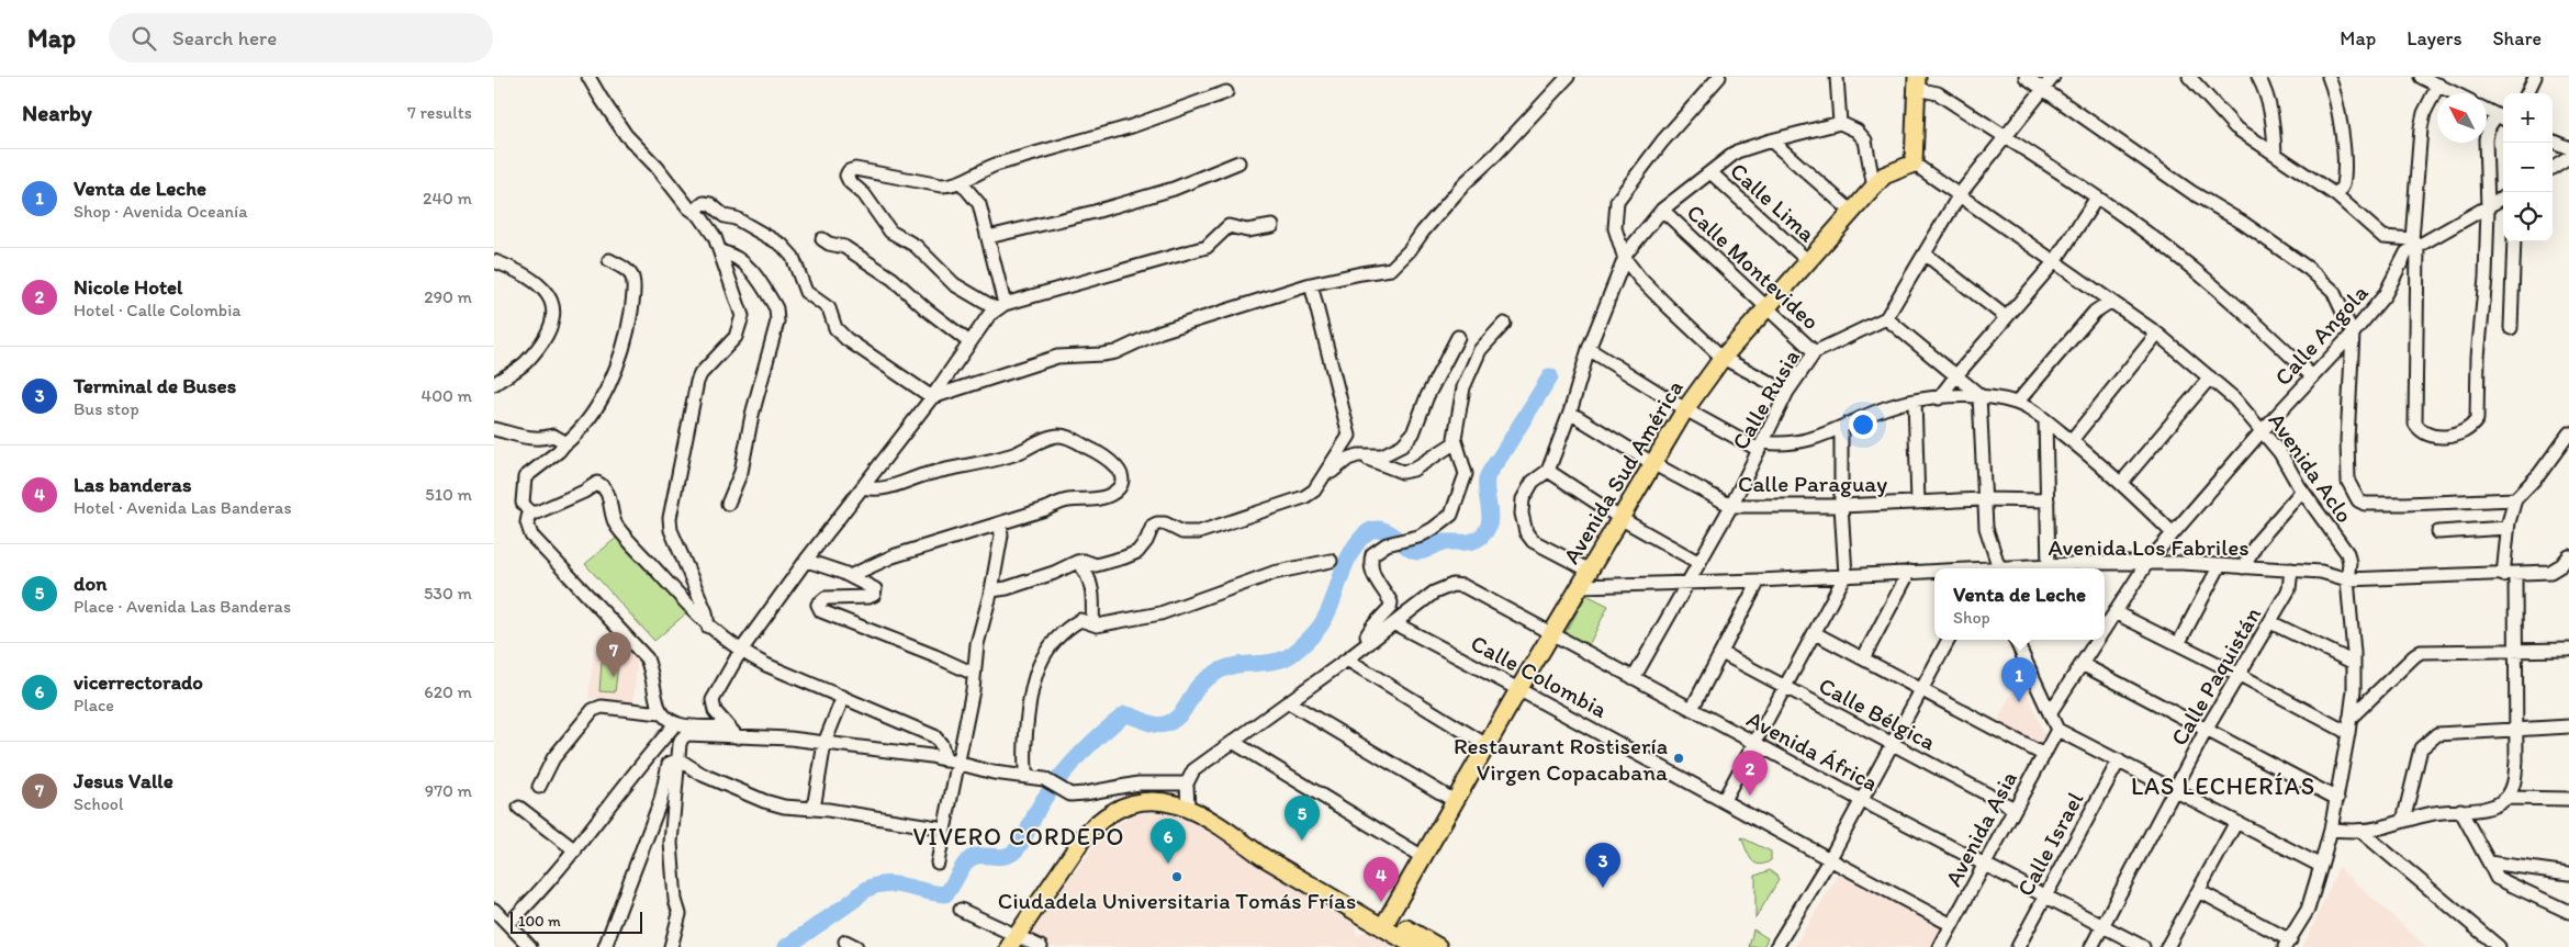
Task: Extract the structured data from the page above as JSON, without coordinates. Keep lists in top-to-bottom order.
{
  "streets": {
    "main road": ["Avenida Sud América"],
    "street": [
      "Calle Lima",
      "Calle Montevideo",
      "Calle Angola",
      "Calle Rusia",
      "Avenida Aclo",
      "Calle Paraguay",
      "Avenida Los Fabriles",
      "Calle Colombia",
      "Calle Paquistán",
      "Calle Bélgica",
      "Avenida África",
      "Avenida Asia",
      "Calle Israel"
    ]
  },
  "crossings": [
    ["Calle Lima", "Avenida Sud América"],
    ["Calle Montevideo", "Calle Rusia"],
    ["Calle Montevideo", "Avenida Sud América"],
    ["Calle Angola", "Avenida Aclo"],
    ["Calle Angola", "Avenida Los Fabriles"],
    ["Calle Rusia", "Calle Paraguay"],
    ["Calle Rusia", "Avenida Los Fabriles"],
    ["Calle Rusia", "Avenida África"],
    ["Avenida Aclo", "Avenida Sud América"],
    ["Avenida Aclo", "Avenida Los Fabriles"],
    ["Avenida Sud América", "Calle Paraguay"],
    ["Avenida Sud América", "Avenida Los Fabriles"],
    ["Avenida Sud América", "Calle Colombia"],
    ["Avenida Sud América", "Avenida África"],
    ["Avenida Los Fabriles", "Calle Paquistán"],
    ["Calle Colombia", "Avenida África"],
    ["Calle Colombia", "Avenida Asia"],
    ["Calle Paquistán", "Avenida África"],
    ["Calle Bélgica", "Avenida Asia"],
    ["Avenida África", "Avenida Asia"],
    ["Avenida África", "Calle Israel"]
  ],
  "districts": ["LAS LECHERÍAS", "VIVERO CORDEPO"],
  "places": ["Restaurant Rostisería Virgen Copacabana", "Ciudadela Universitaria Tomás Frías"],
  "scale_bar": "100 m",
  "north": "top left",
  "page": {
    "header": "Map",
    "search": "Search here",
    "nav": ["Map", "Layers", "Share"],
    "heading": ["Nearby", "7 results"],
    "map_buttons": ["+", "−"],
    "list": [
      {
        "mark": "1",
        "name": "Venta de Leche",
        "note": "Shop · Avenida Oceanía",
        "value": "240 m"
      },
      {
        "mark": "2",
        "name": "Nicole Hotel",
        "note": "Hotel · Calle Colombia",
        "value": "290 m"
      },
      {
        "mark": "3",
        "name": "Terminal de Buses",
        "note": "Bus stop",
        "value": "400 m"
      },
      {
        "mark": "4",
        "name": "Las banderas",
        "note": "Hotel · Avenida Las Banderas",
        "value": "510 m"
      },
      {
        "mark": "5",
        "name": "don",
        "note": "Place · Avenida Las Banderas",
        "value": "530 m"
      },
      {
        "mark": "6",
        "name": "vicerrectorado",
        "note": "Place",
        "value": "620 m"
      },
      {
        "mark": "7",
        "name": "Jesus Valle",
        "note": "School",
        "value": "970 m"
      }
    ],
    "popup": ["Venta de Leche", "Shop"],
    "pins": [
      "7",
      "1",
      "2",
      "5",
      "6",
      "3",
      "4"
    ],
    "scale": "100 m"
  }
}
